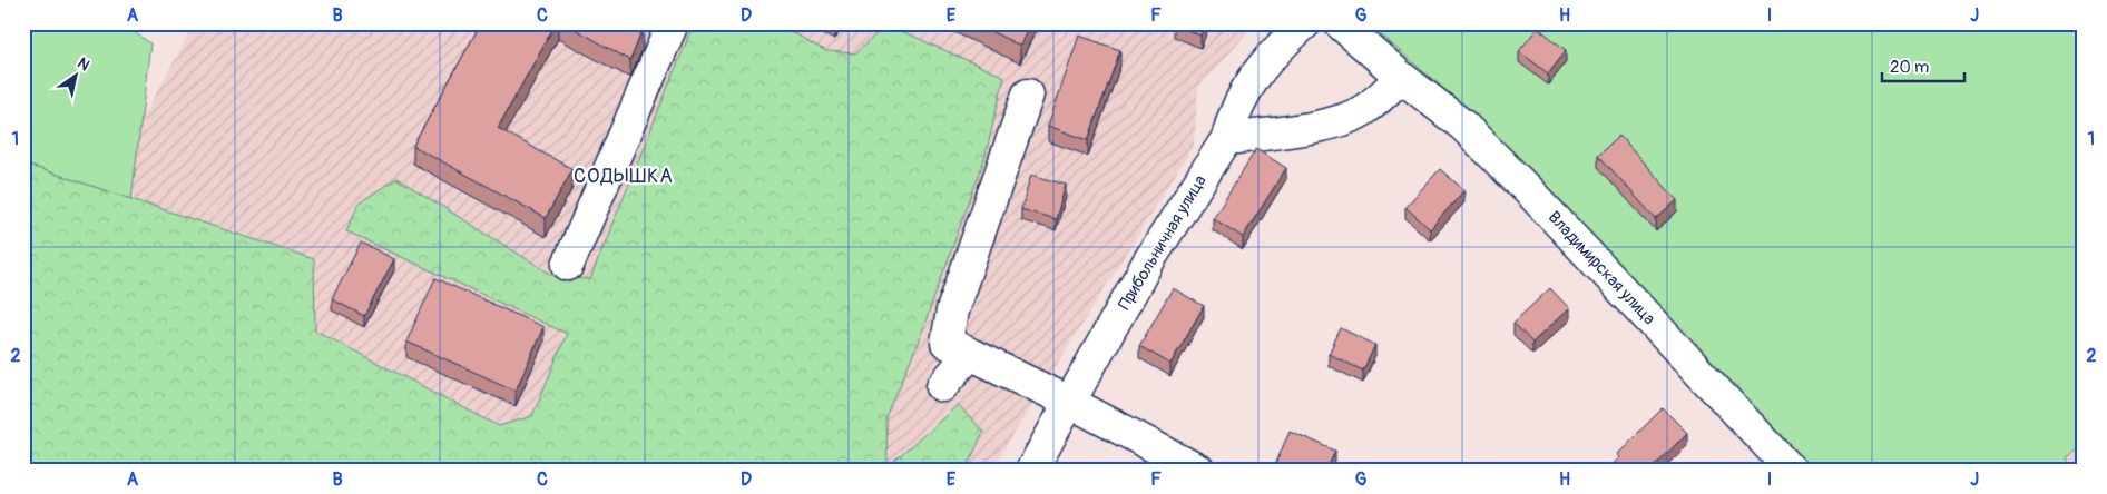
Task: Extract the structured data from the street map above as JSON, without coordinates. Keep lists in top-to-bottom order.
{
  "streets": {
    "street": ["Прибольничная улица", "Владимирская улица"]
  },
  "districts": ["СОДЫШКА"],
  "scale_bar": "20 m",
  "north": "top right",
  "grid": {
    "columns": [
      "A",
      "B",
      "C",
      "D",
      "E",
      "F",
      "G",
      "H",
      "I",
      "J"
    ],
    "rows": ["1", "2"]
  }
}
